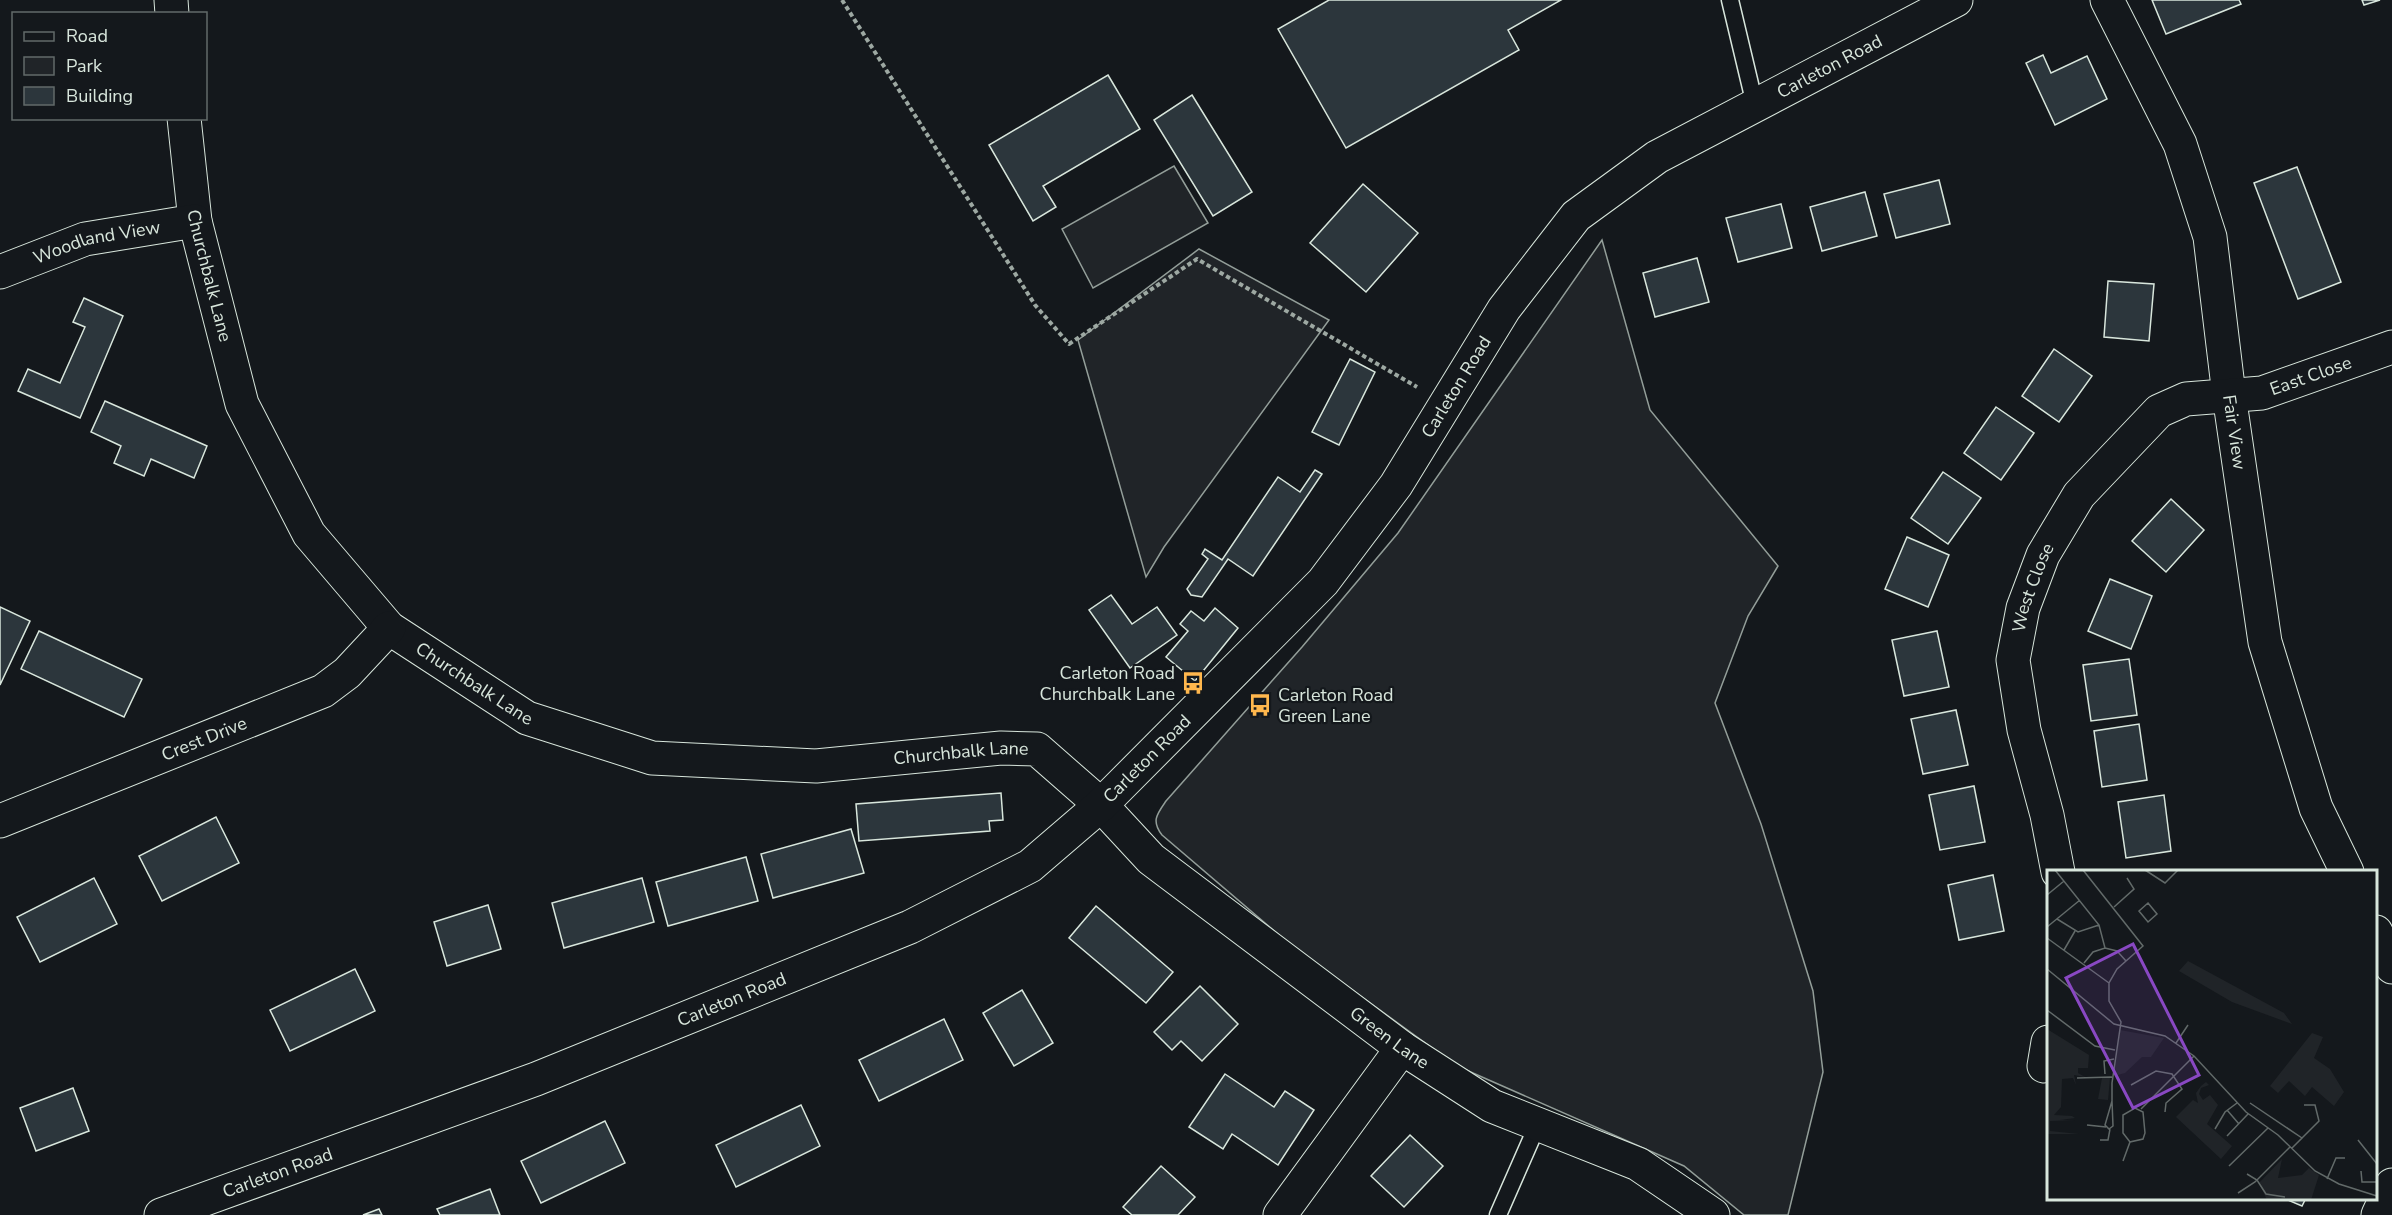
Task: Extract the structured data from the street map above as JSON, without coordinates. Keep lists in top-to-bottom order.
{
  "streets": {
    "street": [
      "Carleton Road",
      "Woodland View",
      "Churchbalk Lane",
      "East Close",
      "Fair View",
      "West Close",
      "Crest Drive",
      "Green Lane"
    ]
  },
  "crossings": [
    ["Carleton Road", "Churchbalk Lane"],
    ["Carleton Road", "Green Lane"],
    ["Woodland View", "Churchbalk Lane"],
    ["Churchbalk Lane", "Crest Drive"],
    ["Churchbalk Lane", "Green Lane"],
    ["East Close", "Fair View"],
    ["East Close", "West Close"],
    ["Fair View", "West Close"]
  ],
  "places": {
    "bus stop": ["Carleton Road Churchbalk Lane", "Carleton Road Green Lane"]
  },
  "legend": ["Road", "Park", "Building"]
}
